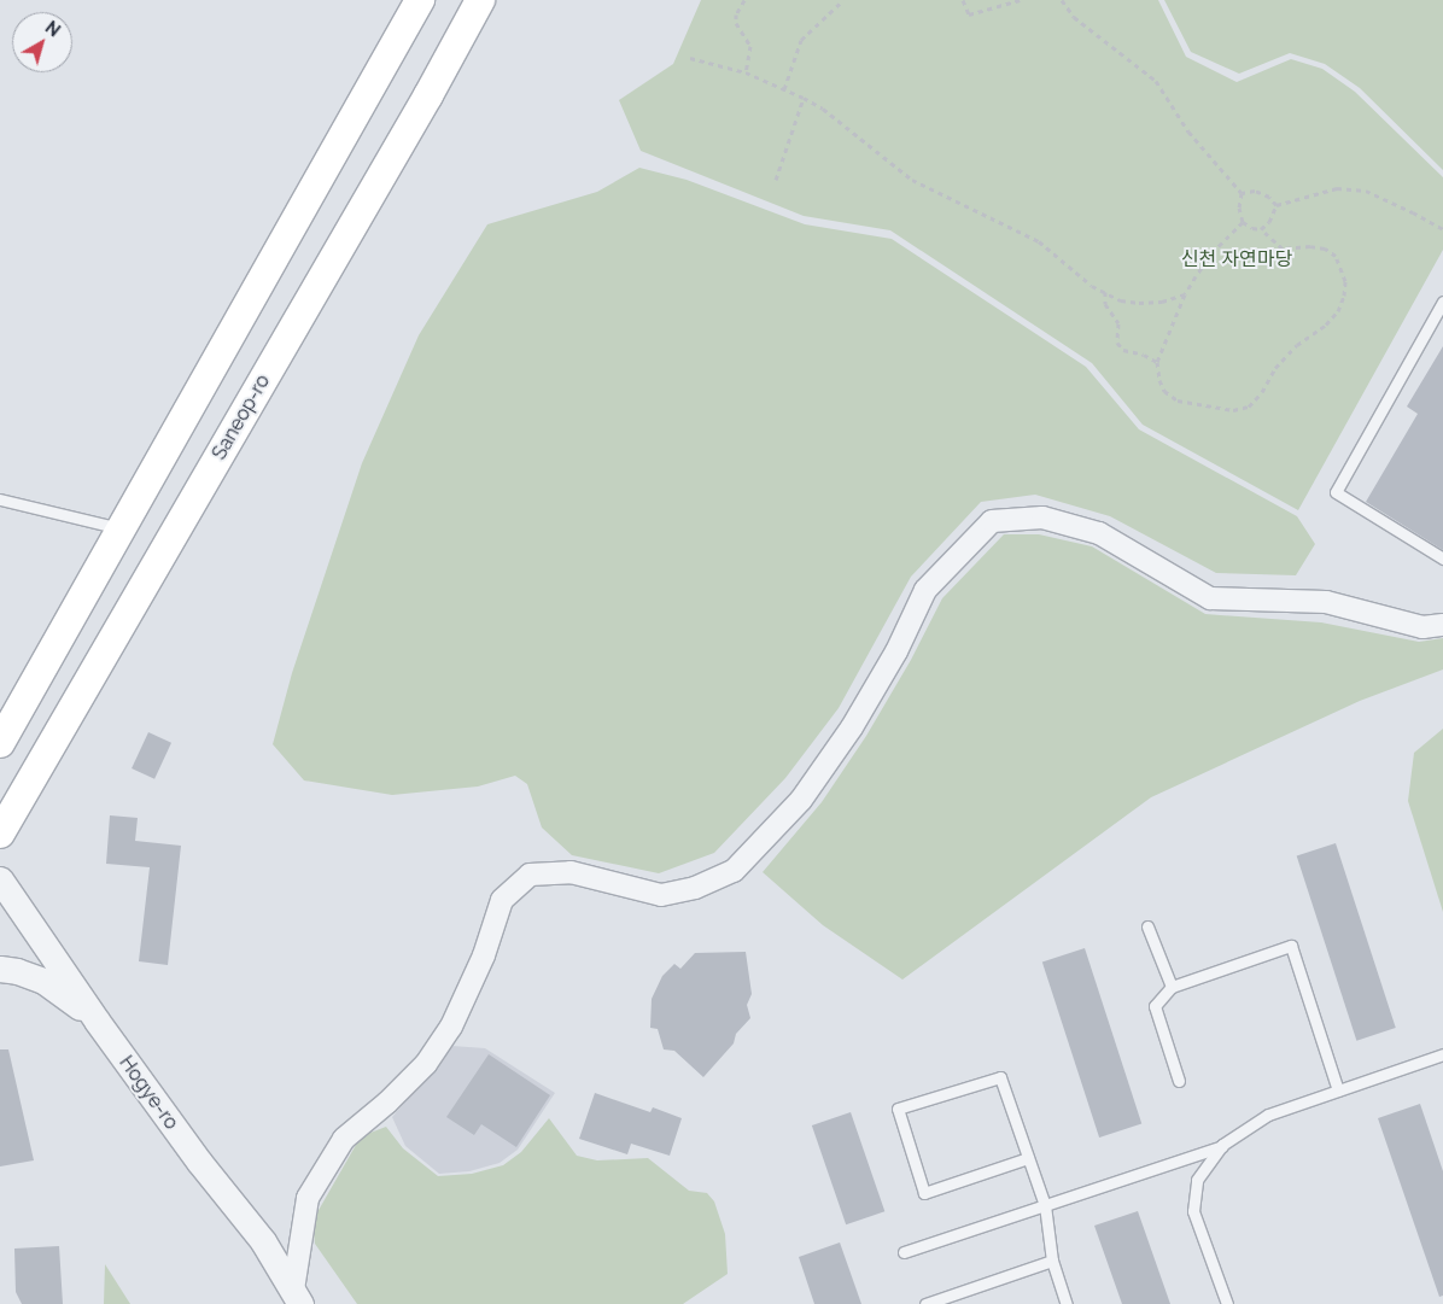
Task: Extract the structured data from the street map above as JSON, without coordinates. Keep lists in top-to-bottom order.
{
  "streets": {
    "main road": ["Saneop-ro"],
    "street": ["Hogye-ro"]
  },
  "parks": ["신천 자연마당"],
  "north": "top right"
}
